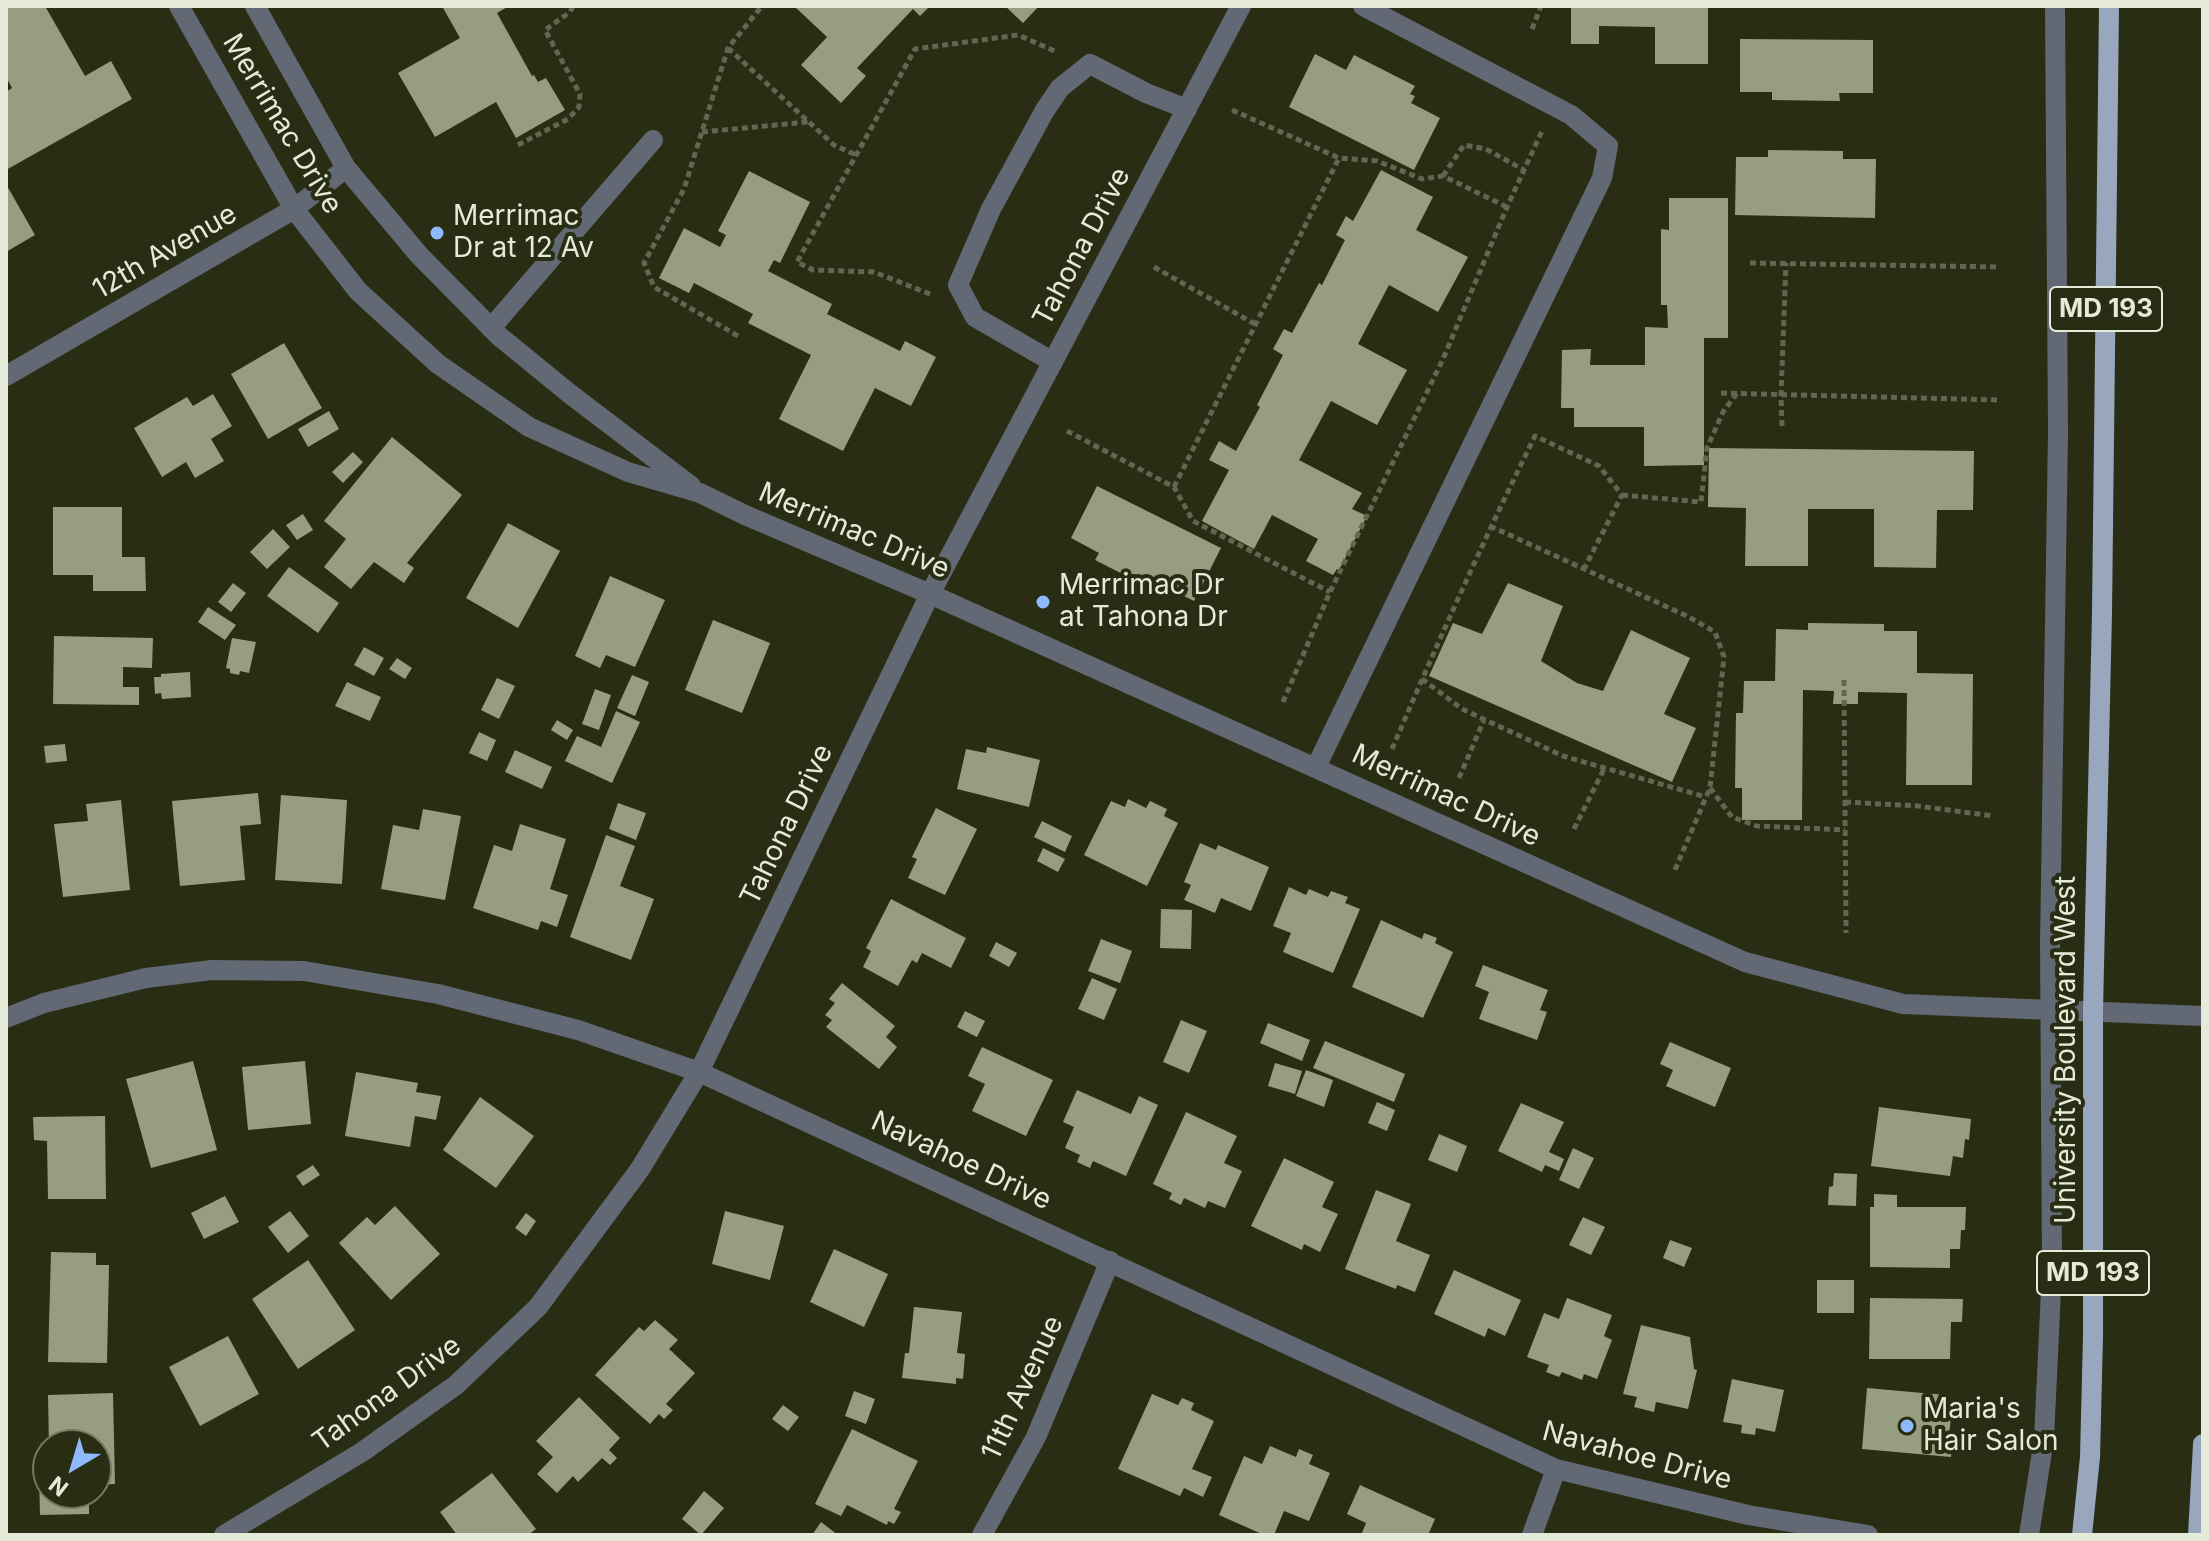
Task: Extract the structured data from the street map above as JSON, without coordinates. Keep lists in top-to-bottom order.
{
  "streets": {
    "main road": ["MD 193", "University Boulevard West"],
    "street": [
      "Merrimac Drive",
      "Tahona Drive",
      "12th Avenue",
      "Navahoe Drive",
      "11th Avenue"
    ]
  },
  "crossings": [
    ["Merrimac Drive", "Tahona Drive"],
    ["Merrimac Drive", "12th Avenue"],
    ["Merrimac Drive", "University Boulevard West"],
    ["Tahona Drive", "Navahoe Drive"],
    ["Navahoe Drive", "11th Avenue"]
  ],
  "places": ["Merrimac Dr at 12 Av", "Merrimac Dr at Tahona Dr", "Maria's Hair Salon"],
  "north": "bottom left"
}
